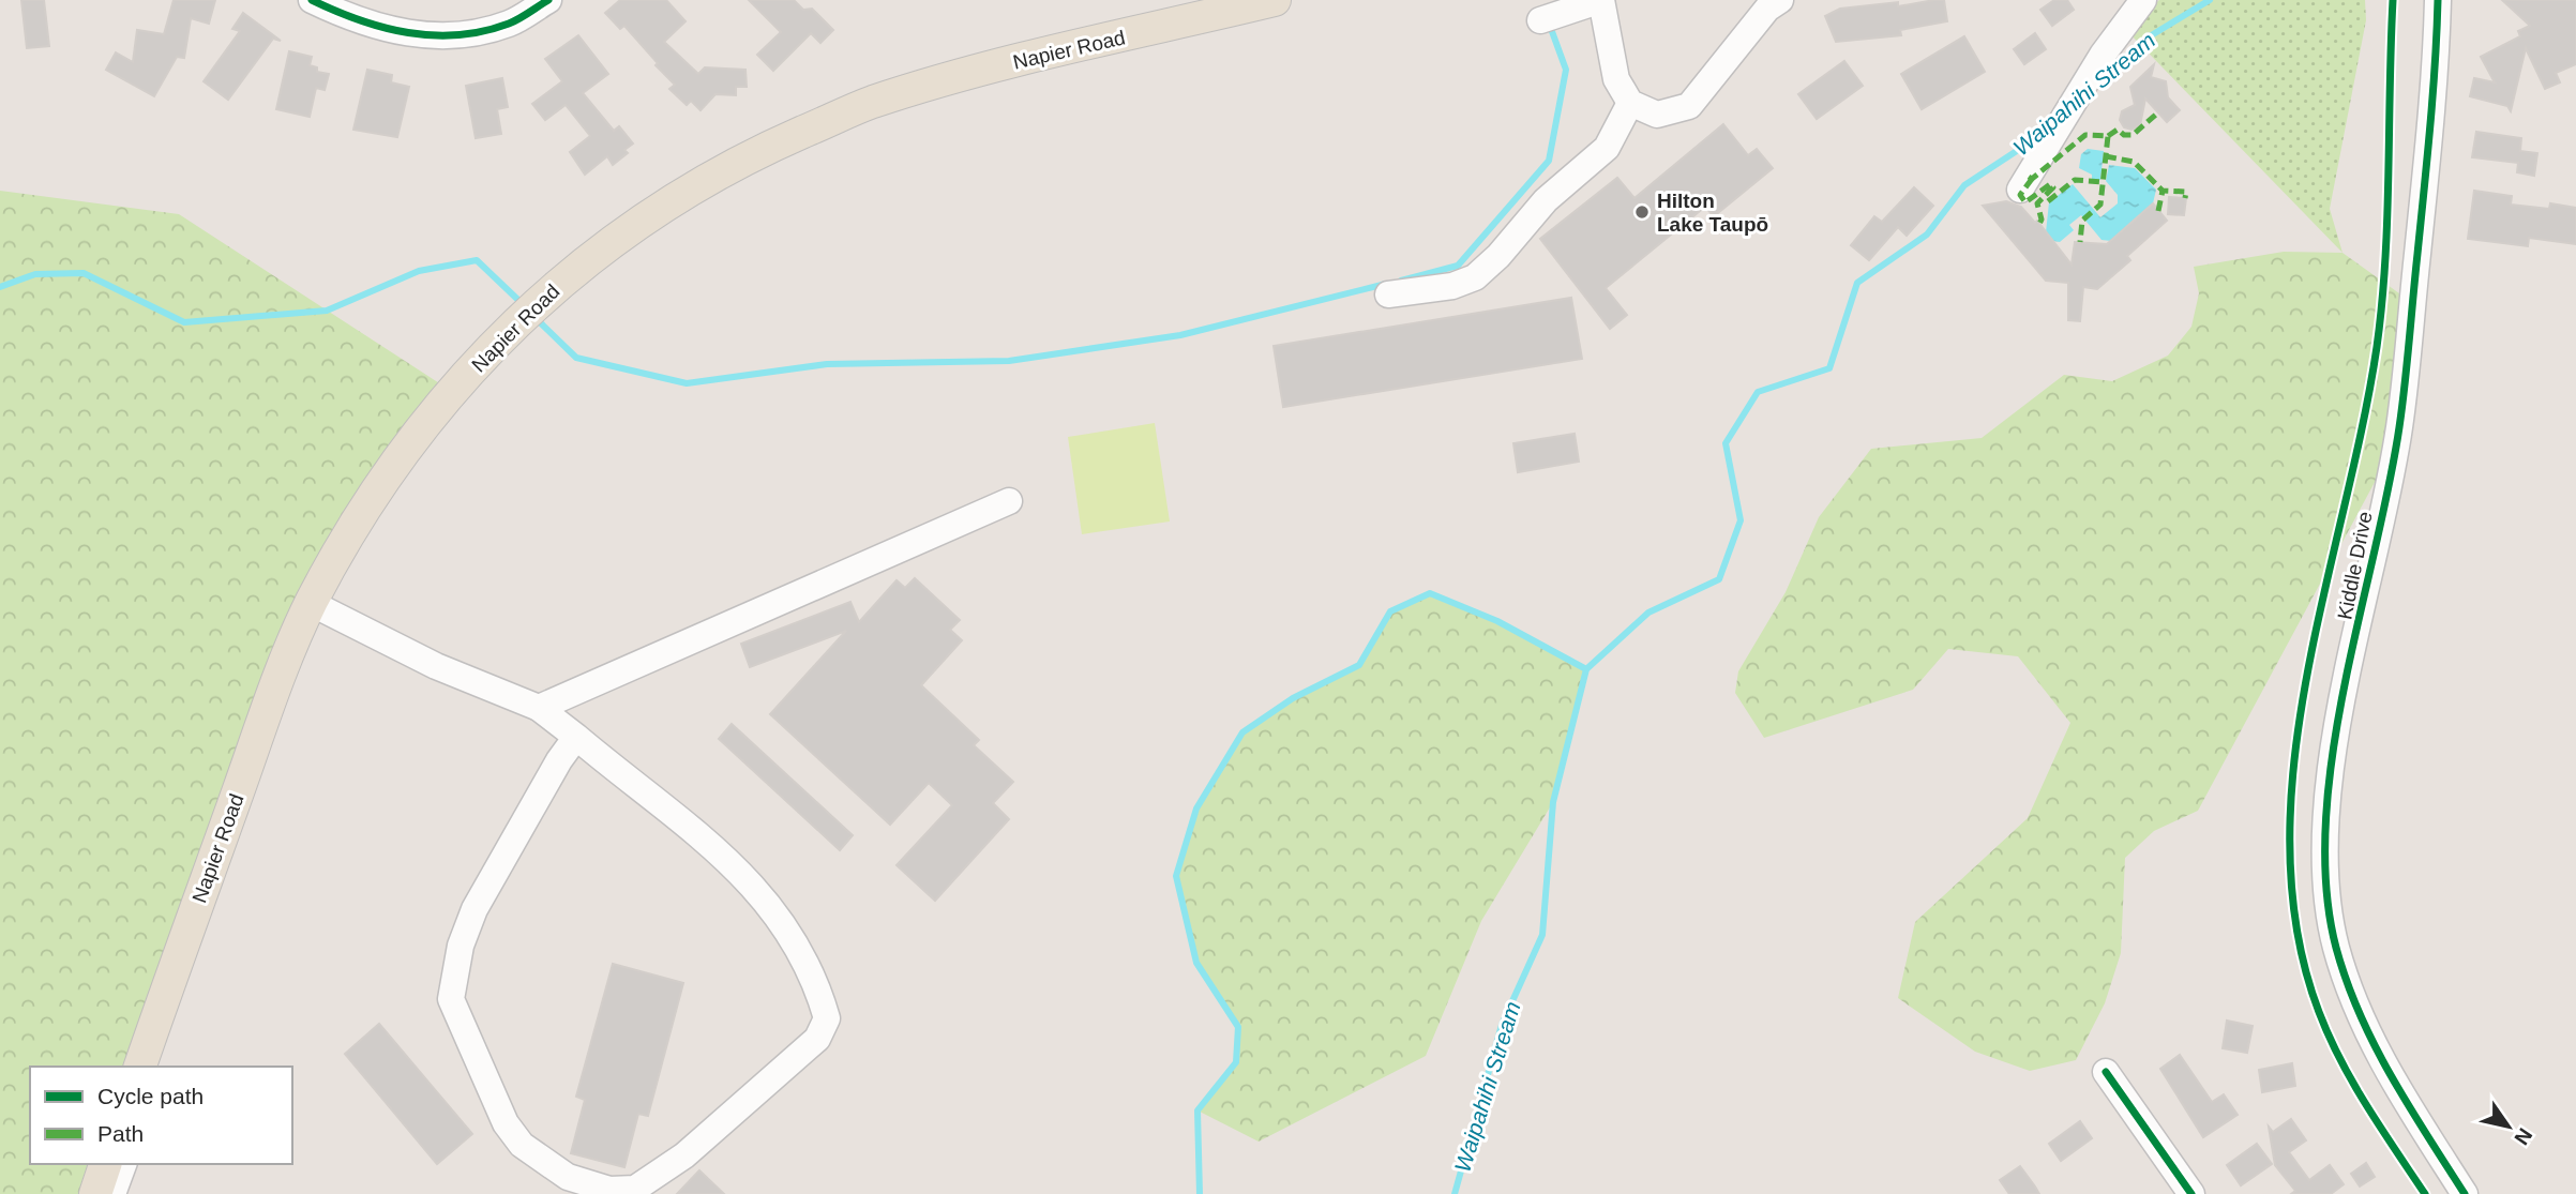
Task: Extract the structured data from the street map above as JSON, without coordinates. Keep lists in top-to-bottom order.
{
  "streets": {
    "main road": ["Napier Road"],
    "street": ["Kiddle Drive"]
  },
  "water": ["Waipahihi Stream"],
  "places": ["Hilton Lake Taupō"],
  "legend": ["Cycle path", "Path"],
  "north": "bottom right"
}
